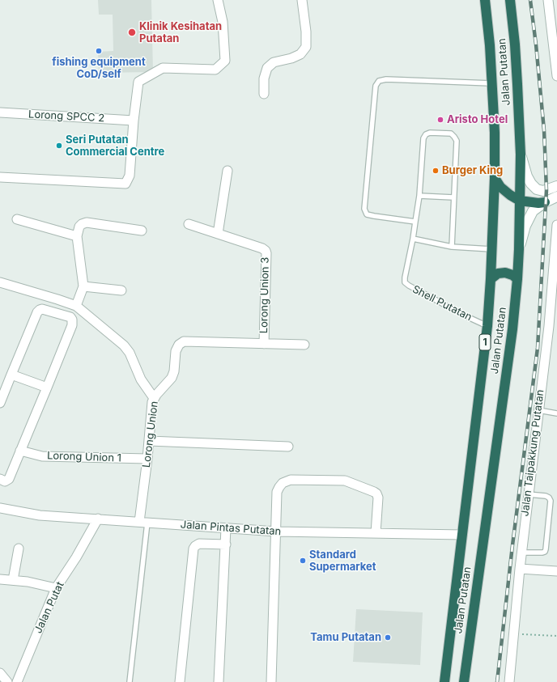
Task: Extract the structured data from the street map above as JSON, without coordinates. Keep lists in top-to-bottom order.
{
  "streets": {
    "highway": ["Jalan Putatan", "1"],
    "street": [
      "Lorong SPCC 2",
      "Lorong Union 3",
      "Lorong Union",
      "Jalan Taipakkung Putatan",
      "Lorong Union 1",
      "Jalan Pintas Putatan",
      "Jalan Putat"
    ],
    "lane": ["Shell Putatan"]
  },
  "crossings": [
    ["Jalan Putatan", "Shell Putatan"],
    ["Jalan Putatan", "Jalan Pintas Putatan"],
    ["Lorong Union 3", "Lorong Union"],
    ["Lorong Union", "Lorong Union 1"],
    ["Lorong Union", "Jalan Pintas Putatan"],
    ["Jalan Pintas Putatan", "Jalan Putat"]
  ],
  "places": [
    "Klinik Kesihatan Putatan",
    "fishing equipment CoD/self",
    "Aristo Hotel",
    "Seri Putatan Commercial Centre",
    "Burger King",
    "Standard Supermarket",
    "Tamu Putatan"
  ]
}
